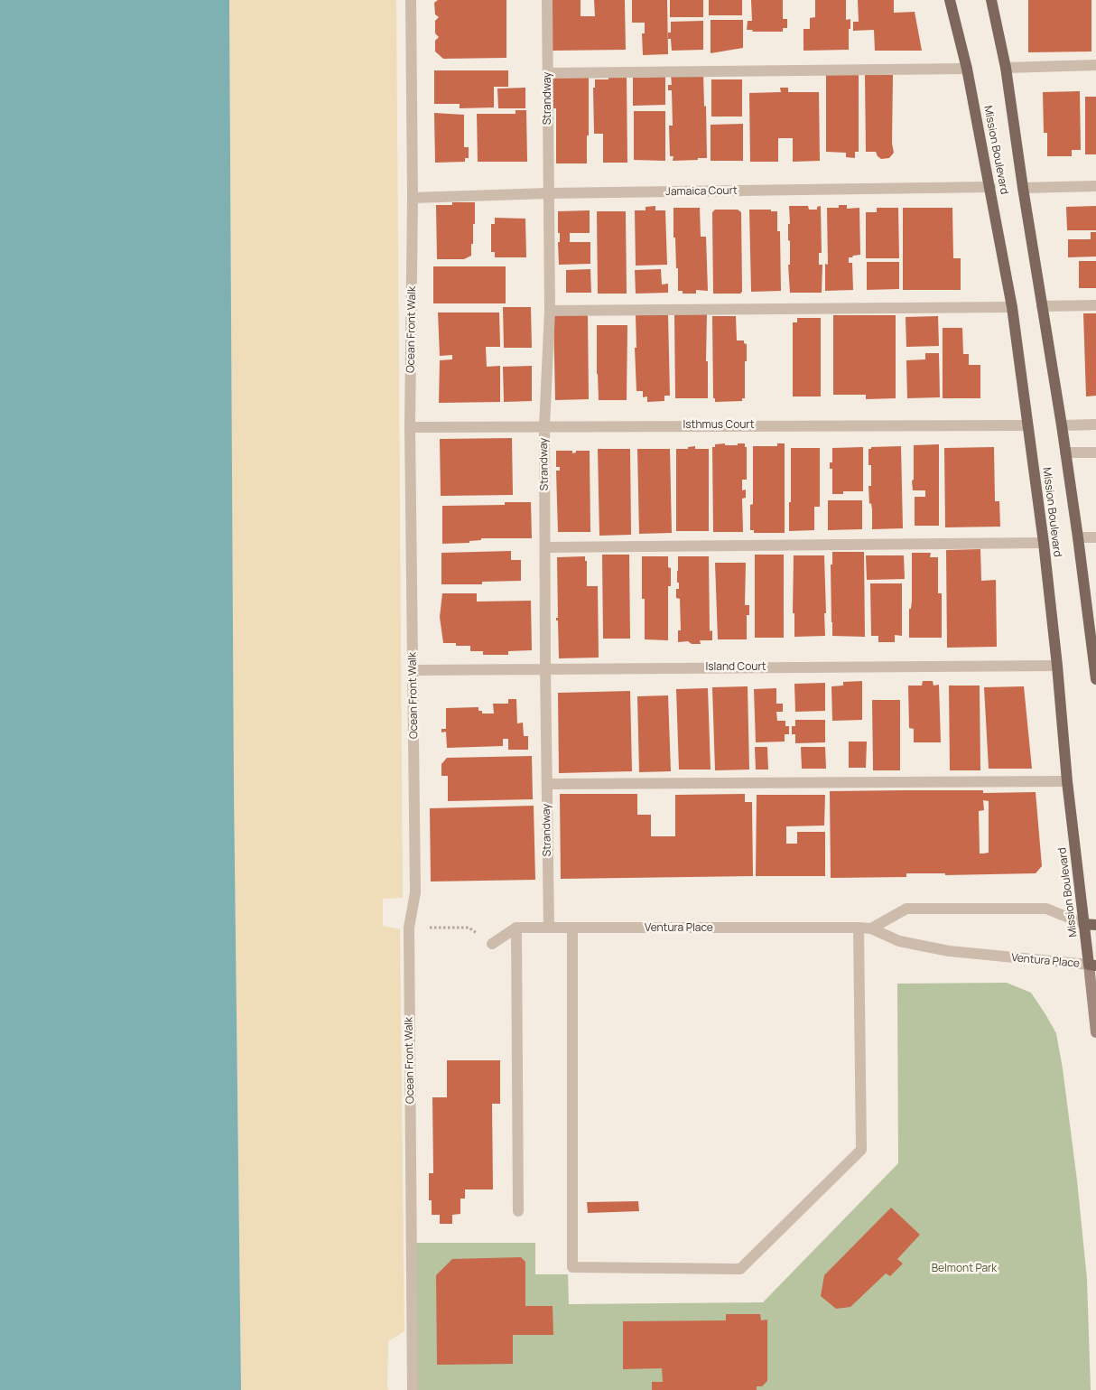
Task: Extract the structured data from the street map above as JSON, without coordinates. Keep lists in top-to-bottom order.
{
  "streets": {
    "main road": ["Mission Boulevard"],
    "street": [
      "Strandway",
      "Jamaica Court",
      "Ocean Front Walk",
      "Isthmus Court",
      "Island Court",
      "Ventura Place"
    ]
  },
  "crossings": [
    ["Strandway", "Jamaica Court"],
    ["Strandway", "Isthmus Court"],
    ["Strandway", "Island Court"],
    ["Strandway", "Ventura Place"],
    ["Mission Boulevard", "Jamaica Court"],
    ["Mission Boulevard", "Isthmus Court"],
    ["Mission Boulevard", "Island Court"],
    ["Mission Boulevard", "Ventura Place"],
    ["Jamaica Court", "Ocean Front Walk"],
    ["Ocean Front Walk", "Isthmus Court"],
    ["Ocean Front Walk", "Island Court"]
  ],
  "parks": ["Belmont Park"]
}
